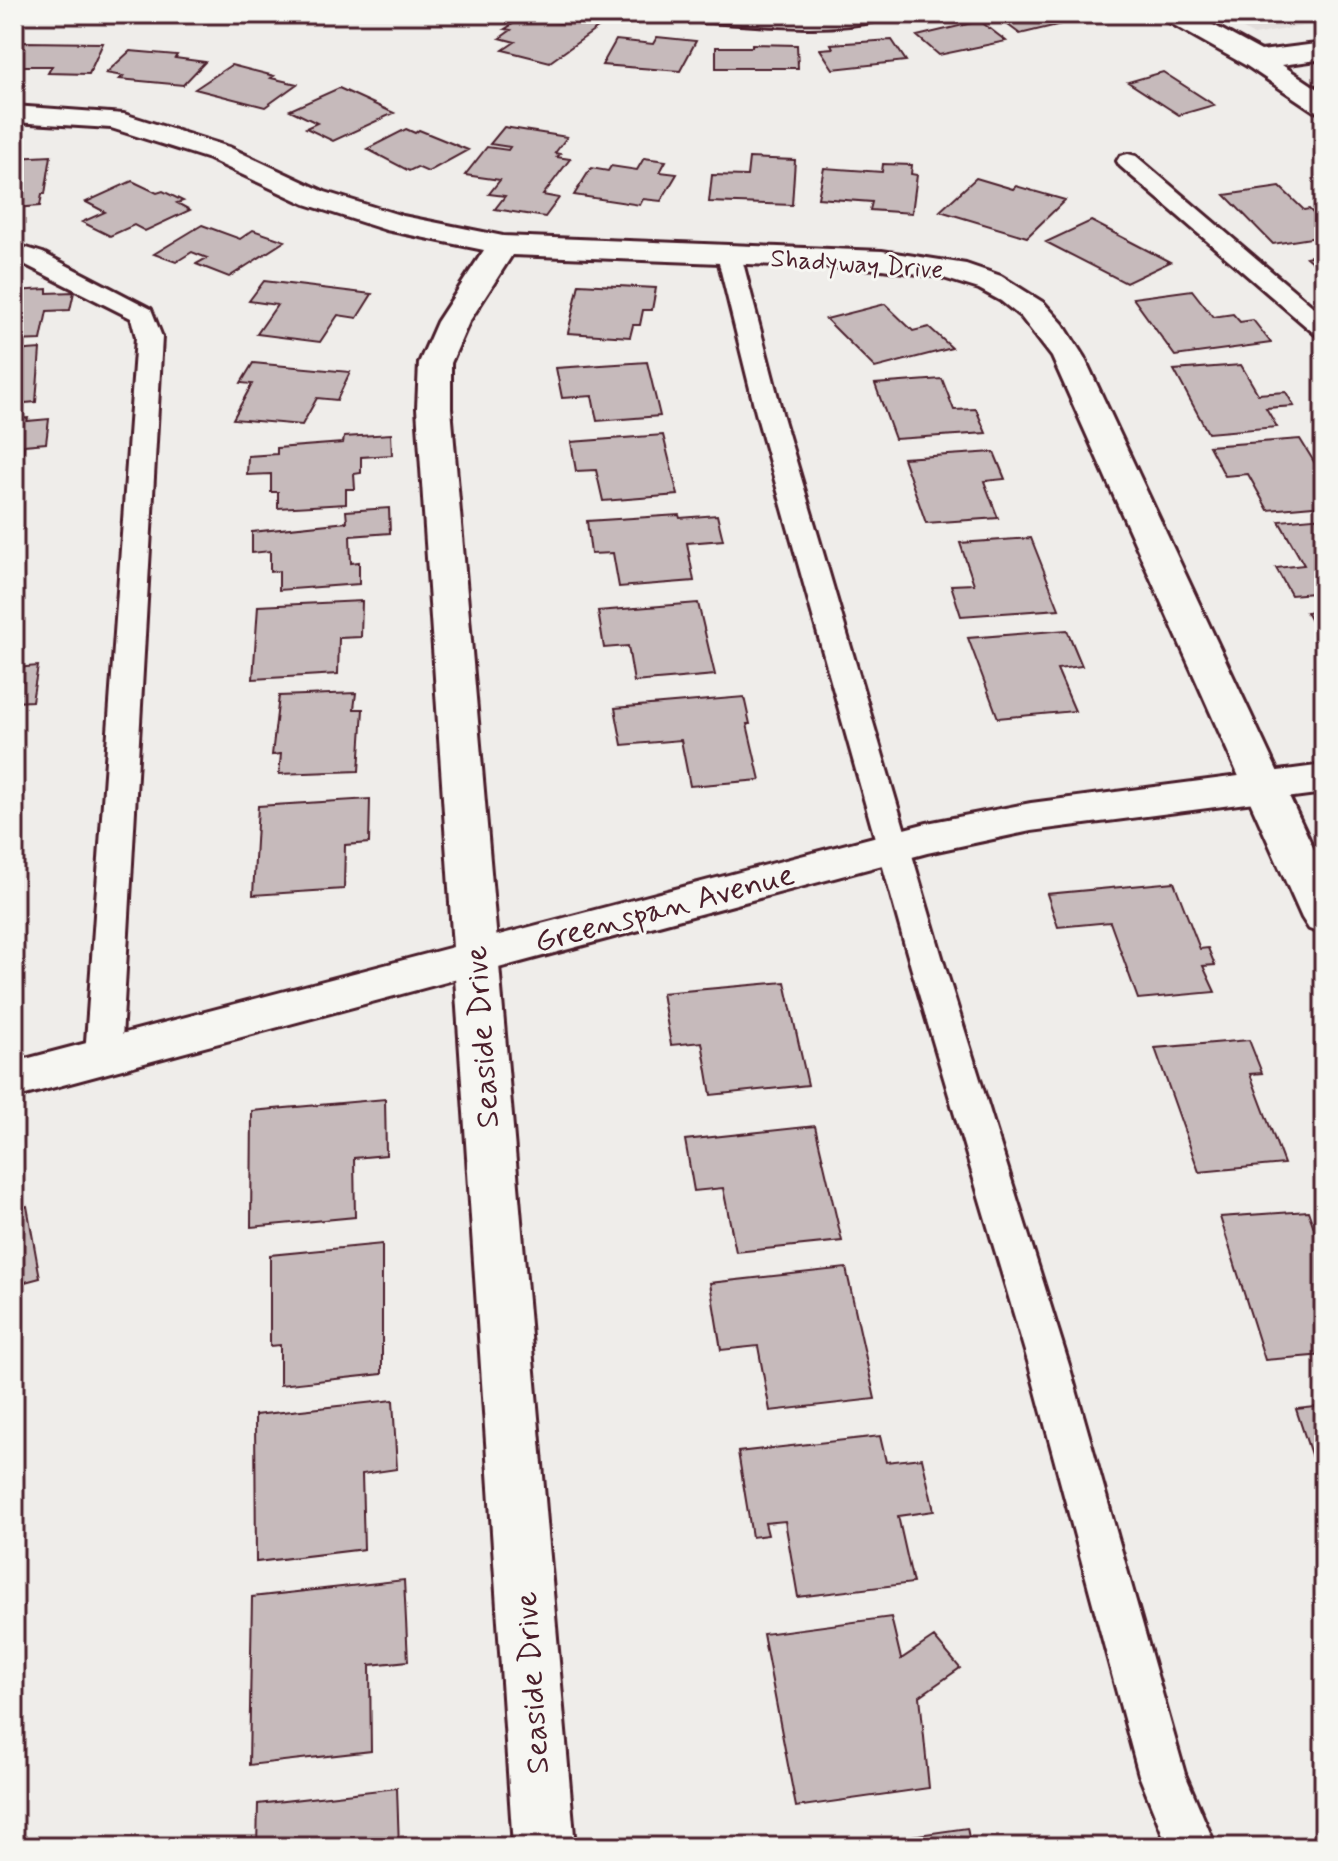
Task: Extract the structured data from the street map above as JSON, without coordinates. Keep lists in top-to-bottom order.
{
  "streets": {
    "street": ["Shadyway Drive", "Greenspan Avenue", "Seaside Drive"]
  },
  "crossings": [
    ["Shadyway Drive", "Greenspan Avenue"],
    ["Shadyway Drive", "Seaside Drive"],
    ["Greenspan Avenue", "Seaside Drive"]
  ]
}
